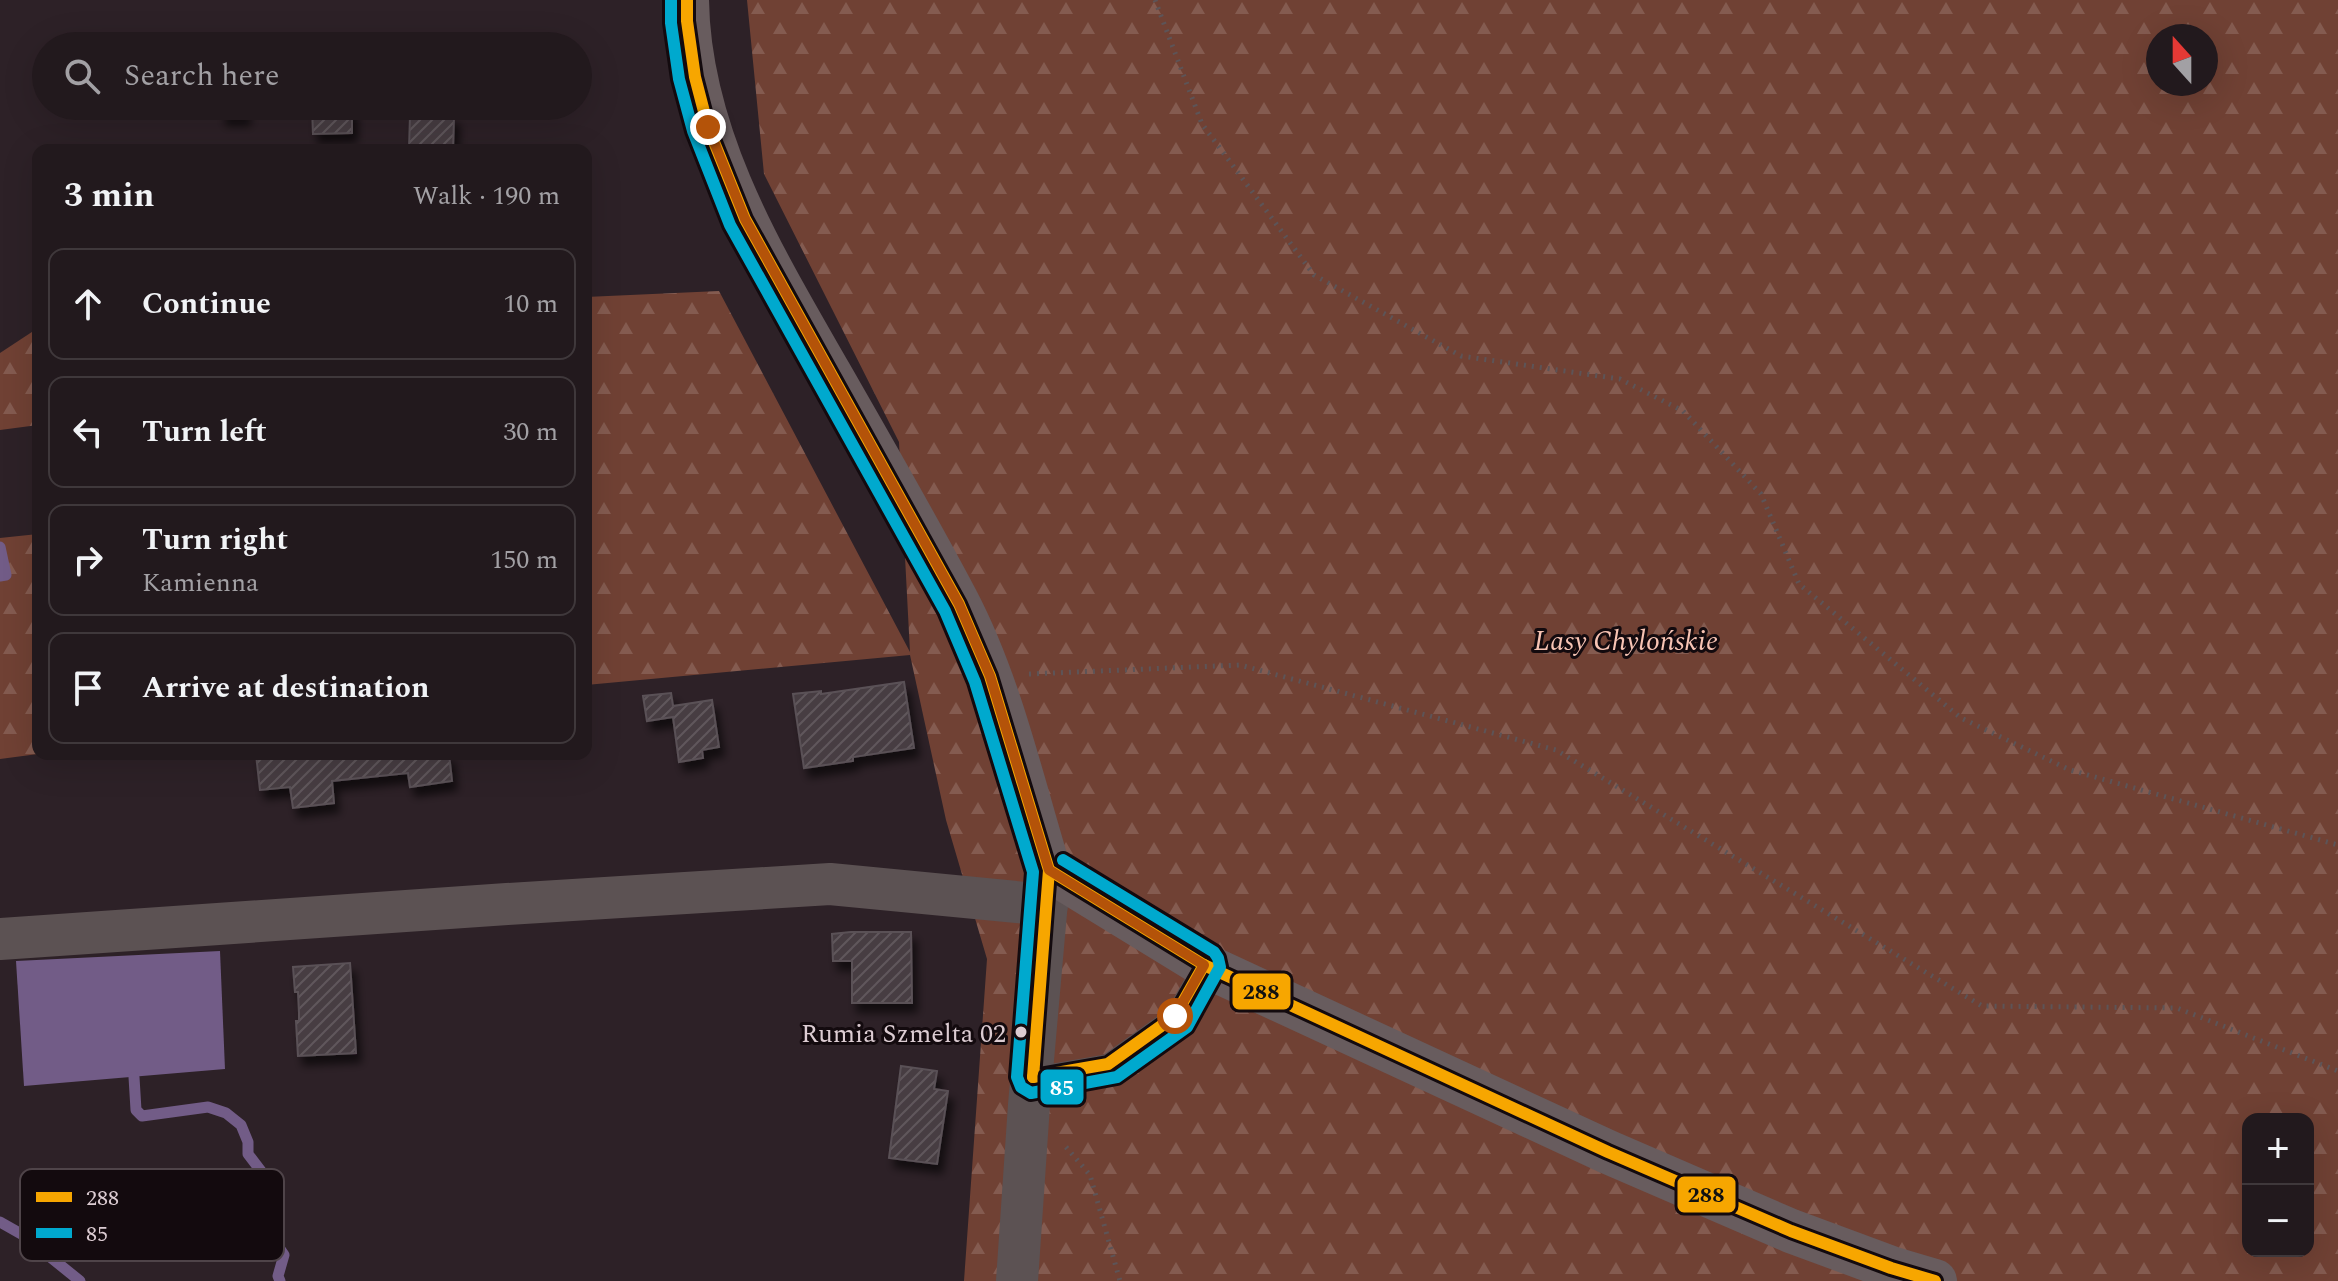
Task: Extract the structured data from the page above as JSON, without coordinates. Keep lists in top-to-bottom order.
{
  "parks": ["Lasy Chylońskie"],
  "places": ["Rumia Szmelta 02"],
  "lines": ["transit line 288", "transit line 85"],
  "legend": ["288", "85"],
  "north": "top",
  "page": {
    "search": "Search here",
    "heading": ["3 min", "Walk · 190 m"],
    "list": [
      ["Continue", "10 m"],
      ["Turn left", "30 m"],
      ["Turn right", "Kamienna", "150 m"],
      "Arrive at destination"
    ],
    "map_buttons": ["+", "−"]
  }
}
